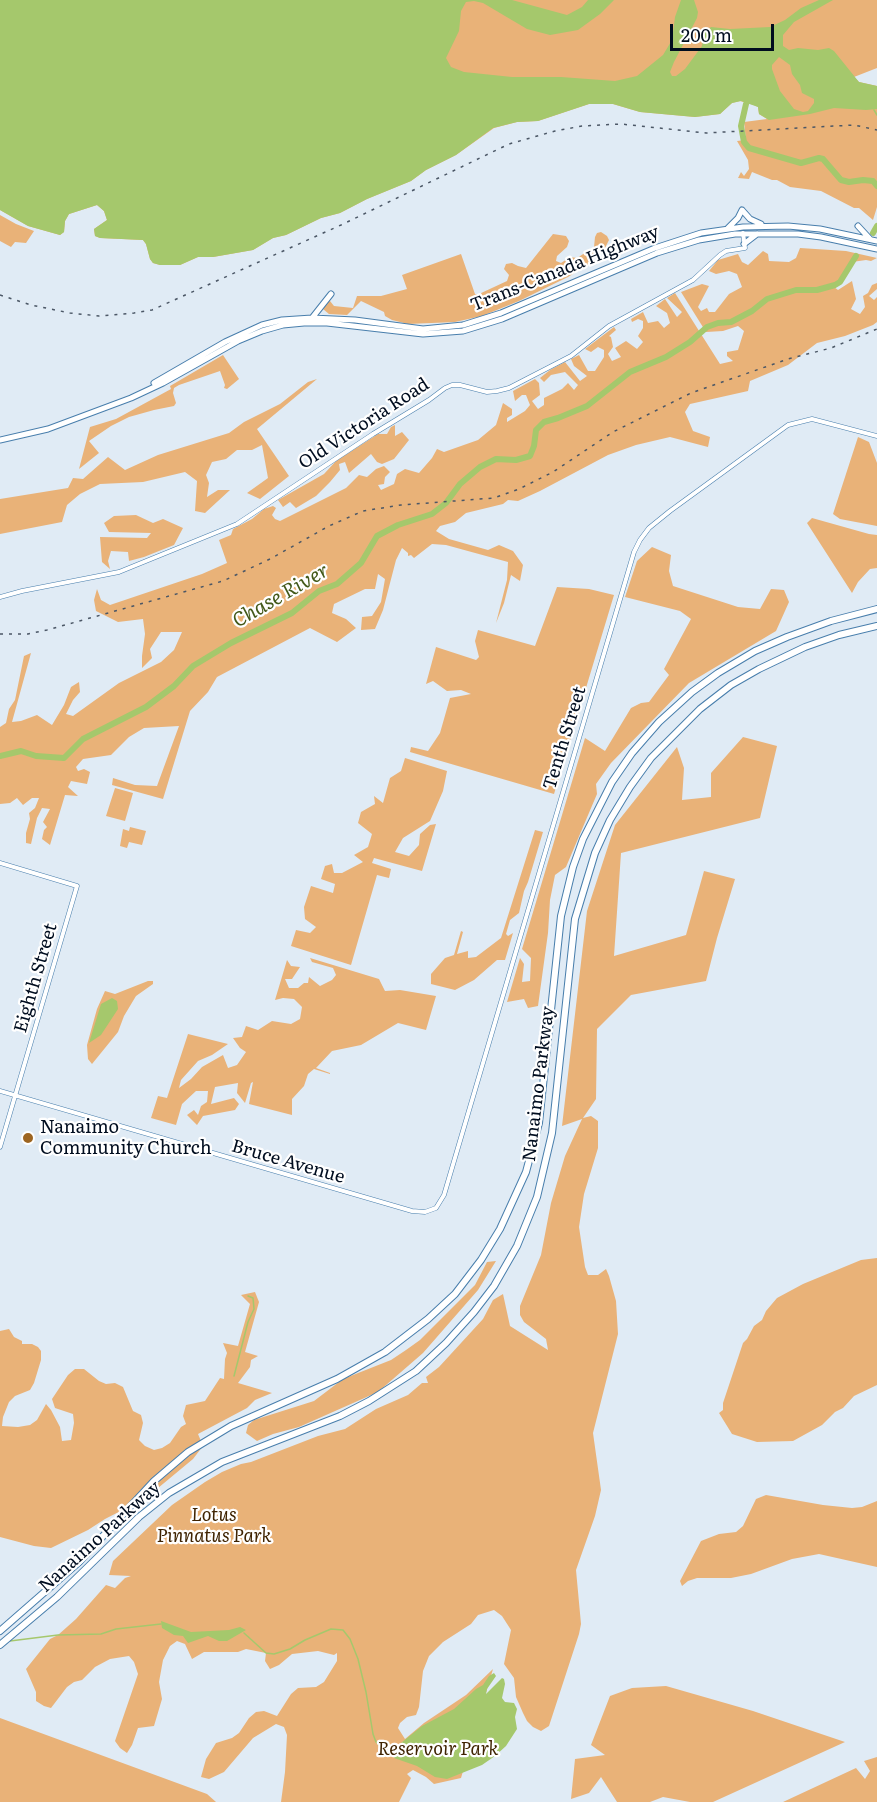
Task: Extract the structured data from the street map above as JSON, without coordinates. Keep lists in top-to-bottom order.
{
  "streets": {
    "highway": ["Trans-Canada Highway", "Nanaimo Parkway"],
    "street": [
      "Old Victoria Road",
      "Tenth Street",
      "Eighth Street",
      "Bruce Avenue"
    ]
  },
  "crossings": [
    ["Tenth Street", "Bruce Avenue"],
    ["Eighth Street", "Bruce Avenue"]
  ],
  "water": ["Chase River"],
  "parks": ["Lotus Pinnatus Park", "Reservoir Park"],
  "places": ["Nanaimo Community Church"],
  "scale_bar": "200 m"
}
